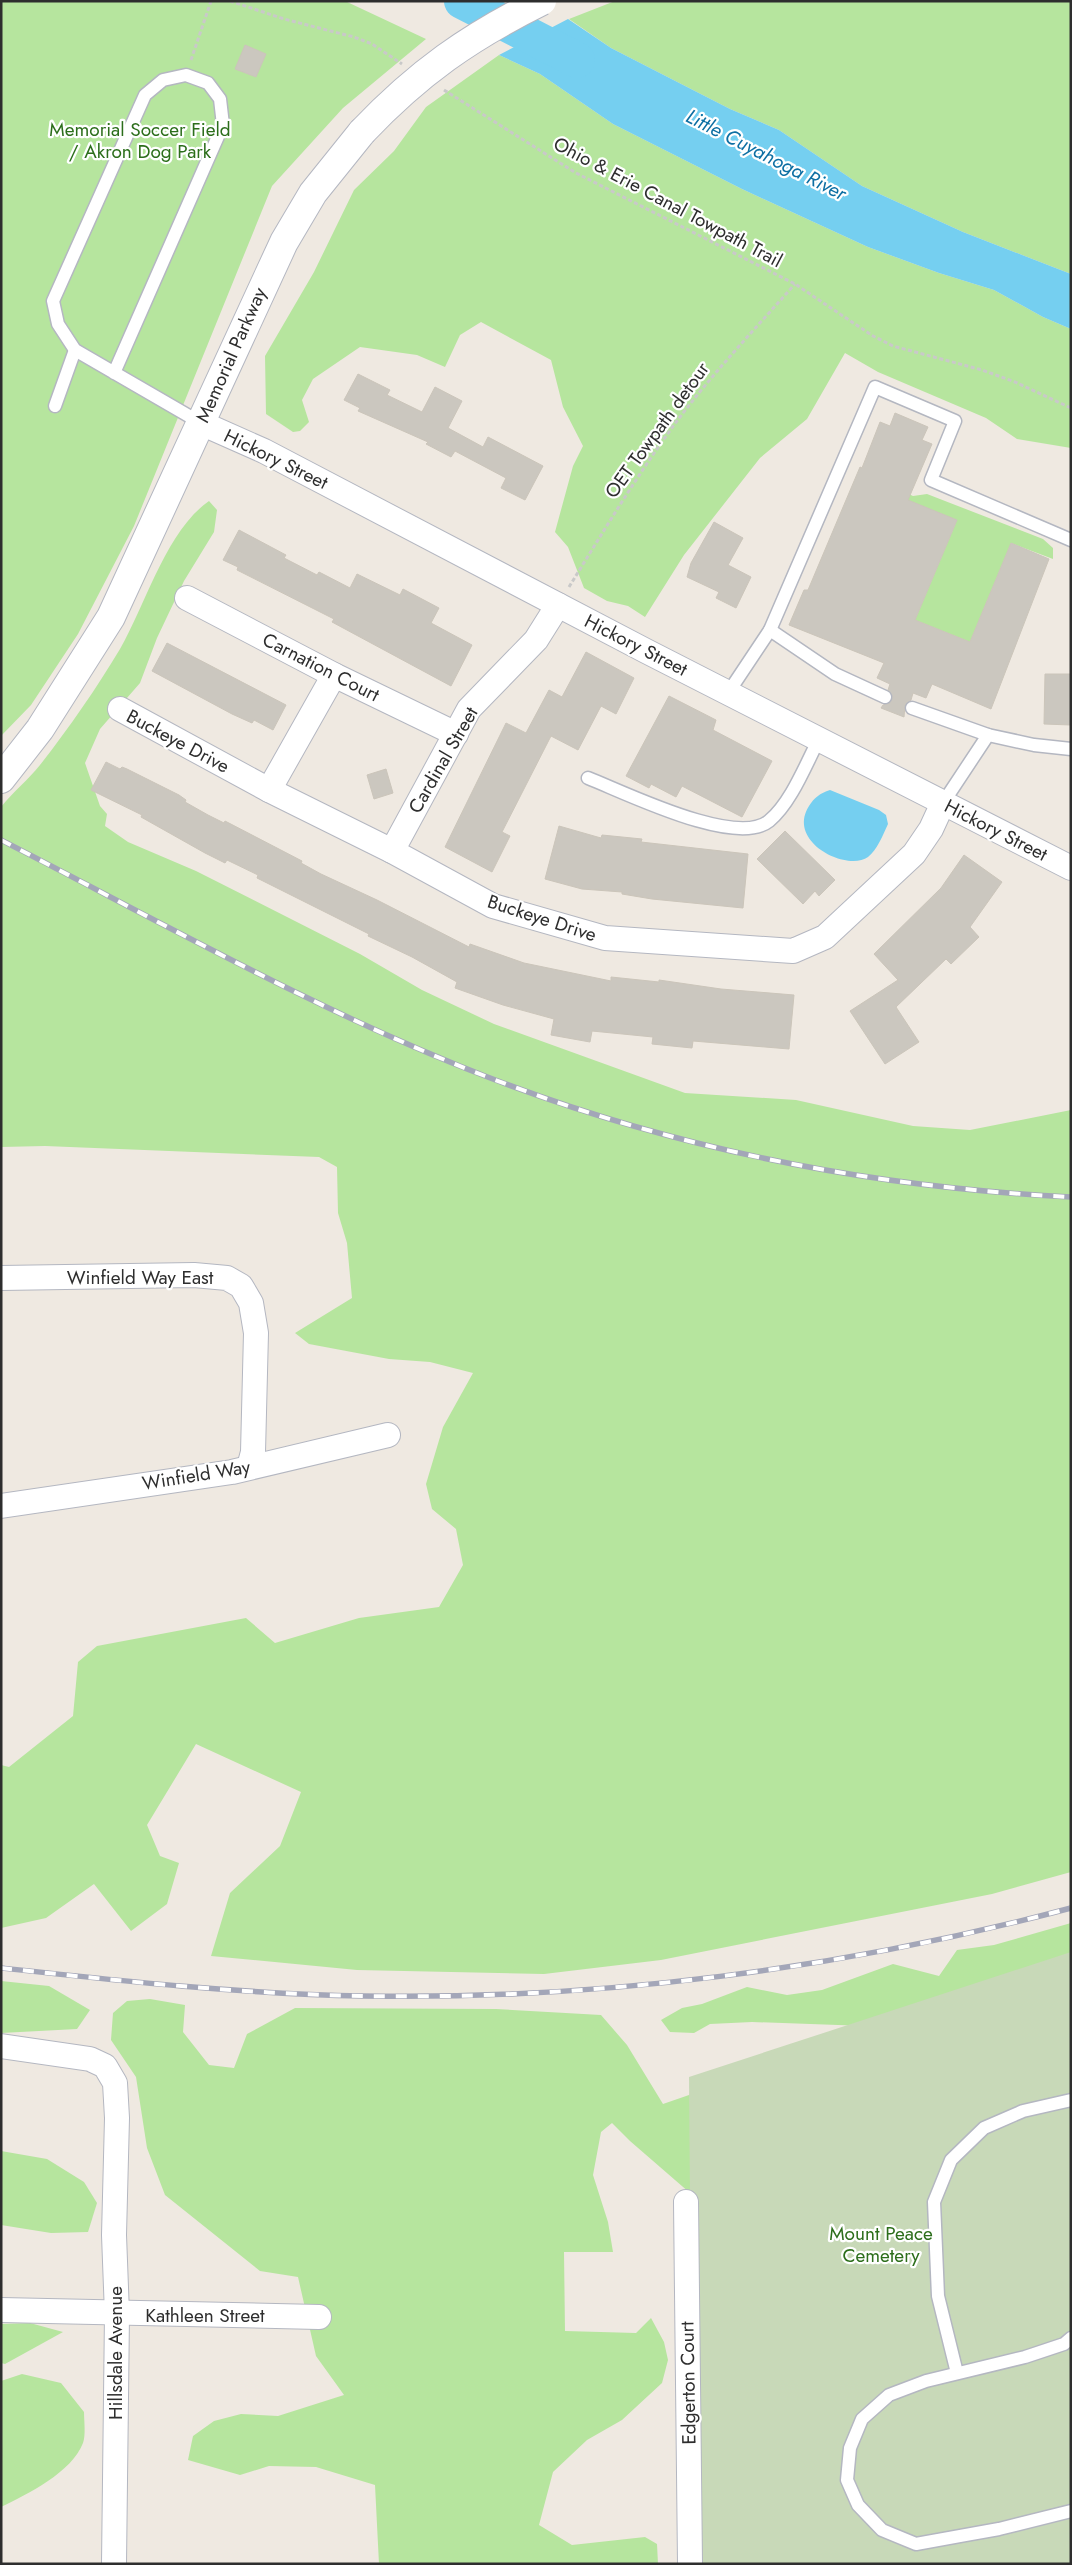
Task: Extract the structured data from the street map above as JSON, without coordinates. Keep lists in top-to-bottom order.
{
  "streets": {
    "main road": ["Memorial Parkway"],
    "street": [
      "Hickory Street",
      "Carnation Court",
      "Buckeye Drive",
      "Cardinal Street",
      "Winfield Way East",
      "Winfield Way",
      "Kathleen Street",
      "Hillsdale Avenue",
      "Edgerton Court"
    ],
    "path": ["Ohio & Erie Canal Towpath Trail", "OET Towpath detour"]
  },
  "crossings": [
    ["Ohio & Erie Canal Towpath Trail", "OET Towpath detour"],
    ["Memorial Parkway", "Hickory Street"],
    ["OET Towpath detour", "Hickory Street"],
    ["OET Towpath detour", "Cardinal Street"],
    ["Hickory Street", "Buckeye Drive"],
    ["Hickory Street", "Cardinal Street"],
    ["Carnation Court", "Cardinal Street"],
    ["Buckeye Drive", "Cardinal Street"],
    ["Winfield Way East", "Winfield Way"],
    ["Kathleen Street", "Hillsdale Avenue"]
  ],
  "water": ["Little Cuyahoga River"],
  "parks": ["Memorial Soccer Field / Akron Dog Park", "Mount Peace Cemetery"]
}
